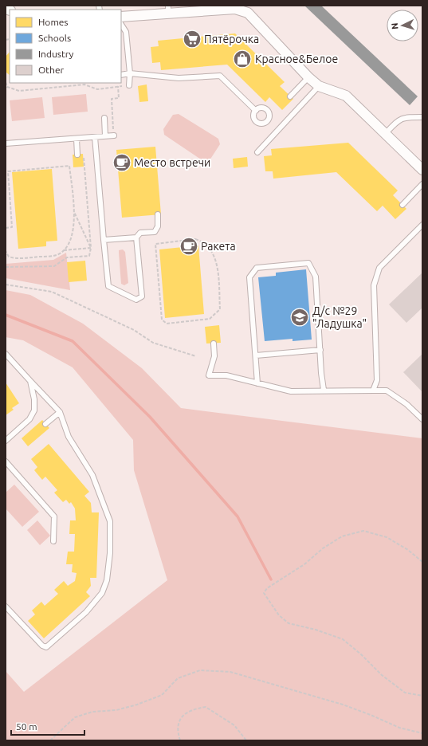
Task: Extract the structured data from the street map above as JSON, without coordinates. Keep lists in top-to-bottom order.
{
  "places": {
    "supermarket": ["Пятёрочка"],
    "shop": ["Красное&Белое"],
    "cafe": ["Место встречи", "Ракета"],
    "school or university": ["Д/с №29 \"Ладушка\""]
  },
  "legend": [
    "Homes",
    "Schools",
    "Industry",
    "Other"
  ],
  "scale_bar": "50 m",
  "north": "left"
}
